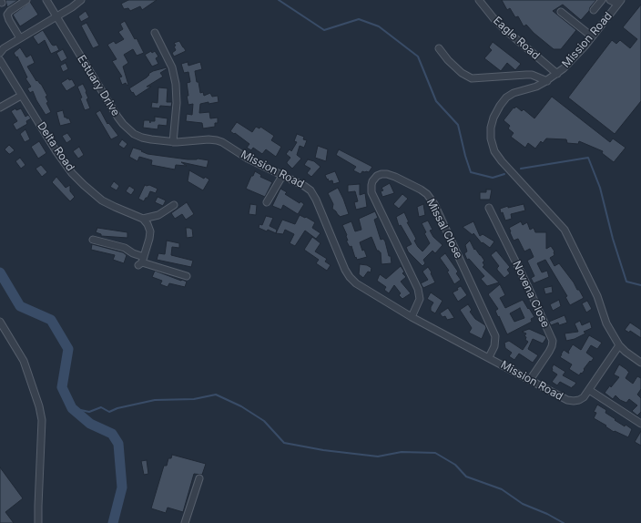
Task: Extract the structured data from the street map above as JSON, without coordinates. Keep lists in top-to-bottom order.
{
  "streets": {
    "street": [
      "Eagle Road",
      "Mission Road",
      "Estuary Drive",
      "Delta Road",
      "Missal Close",
      "Novena Close"
    ]
  },
  "crossings": [
    ["Eagle Road", "Mission Road"],
    ["Mission Road", "Estuary Drive"],
    ["Mission Road", "Missal Close"],
    ["Mission Road", "Novena Close"]
  ]
}
